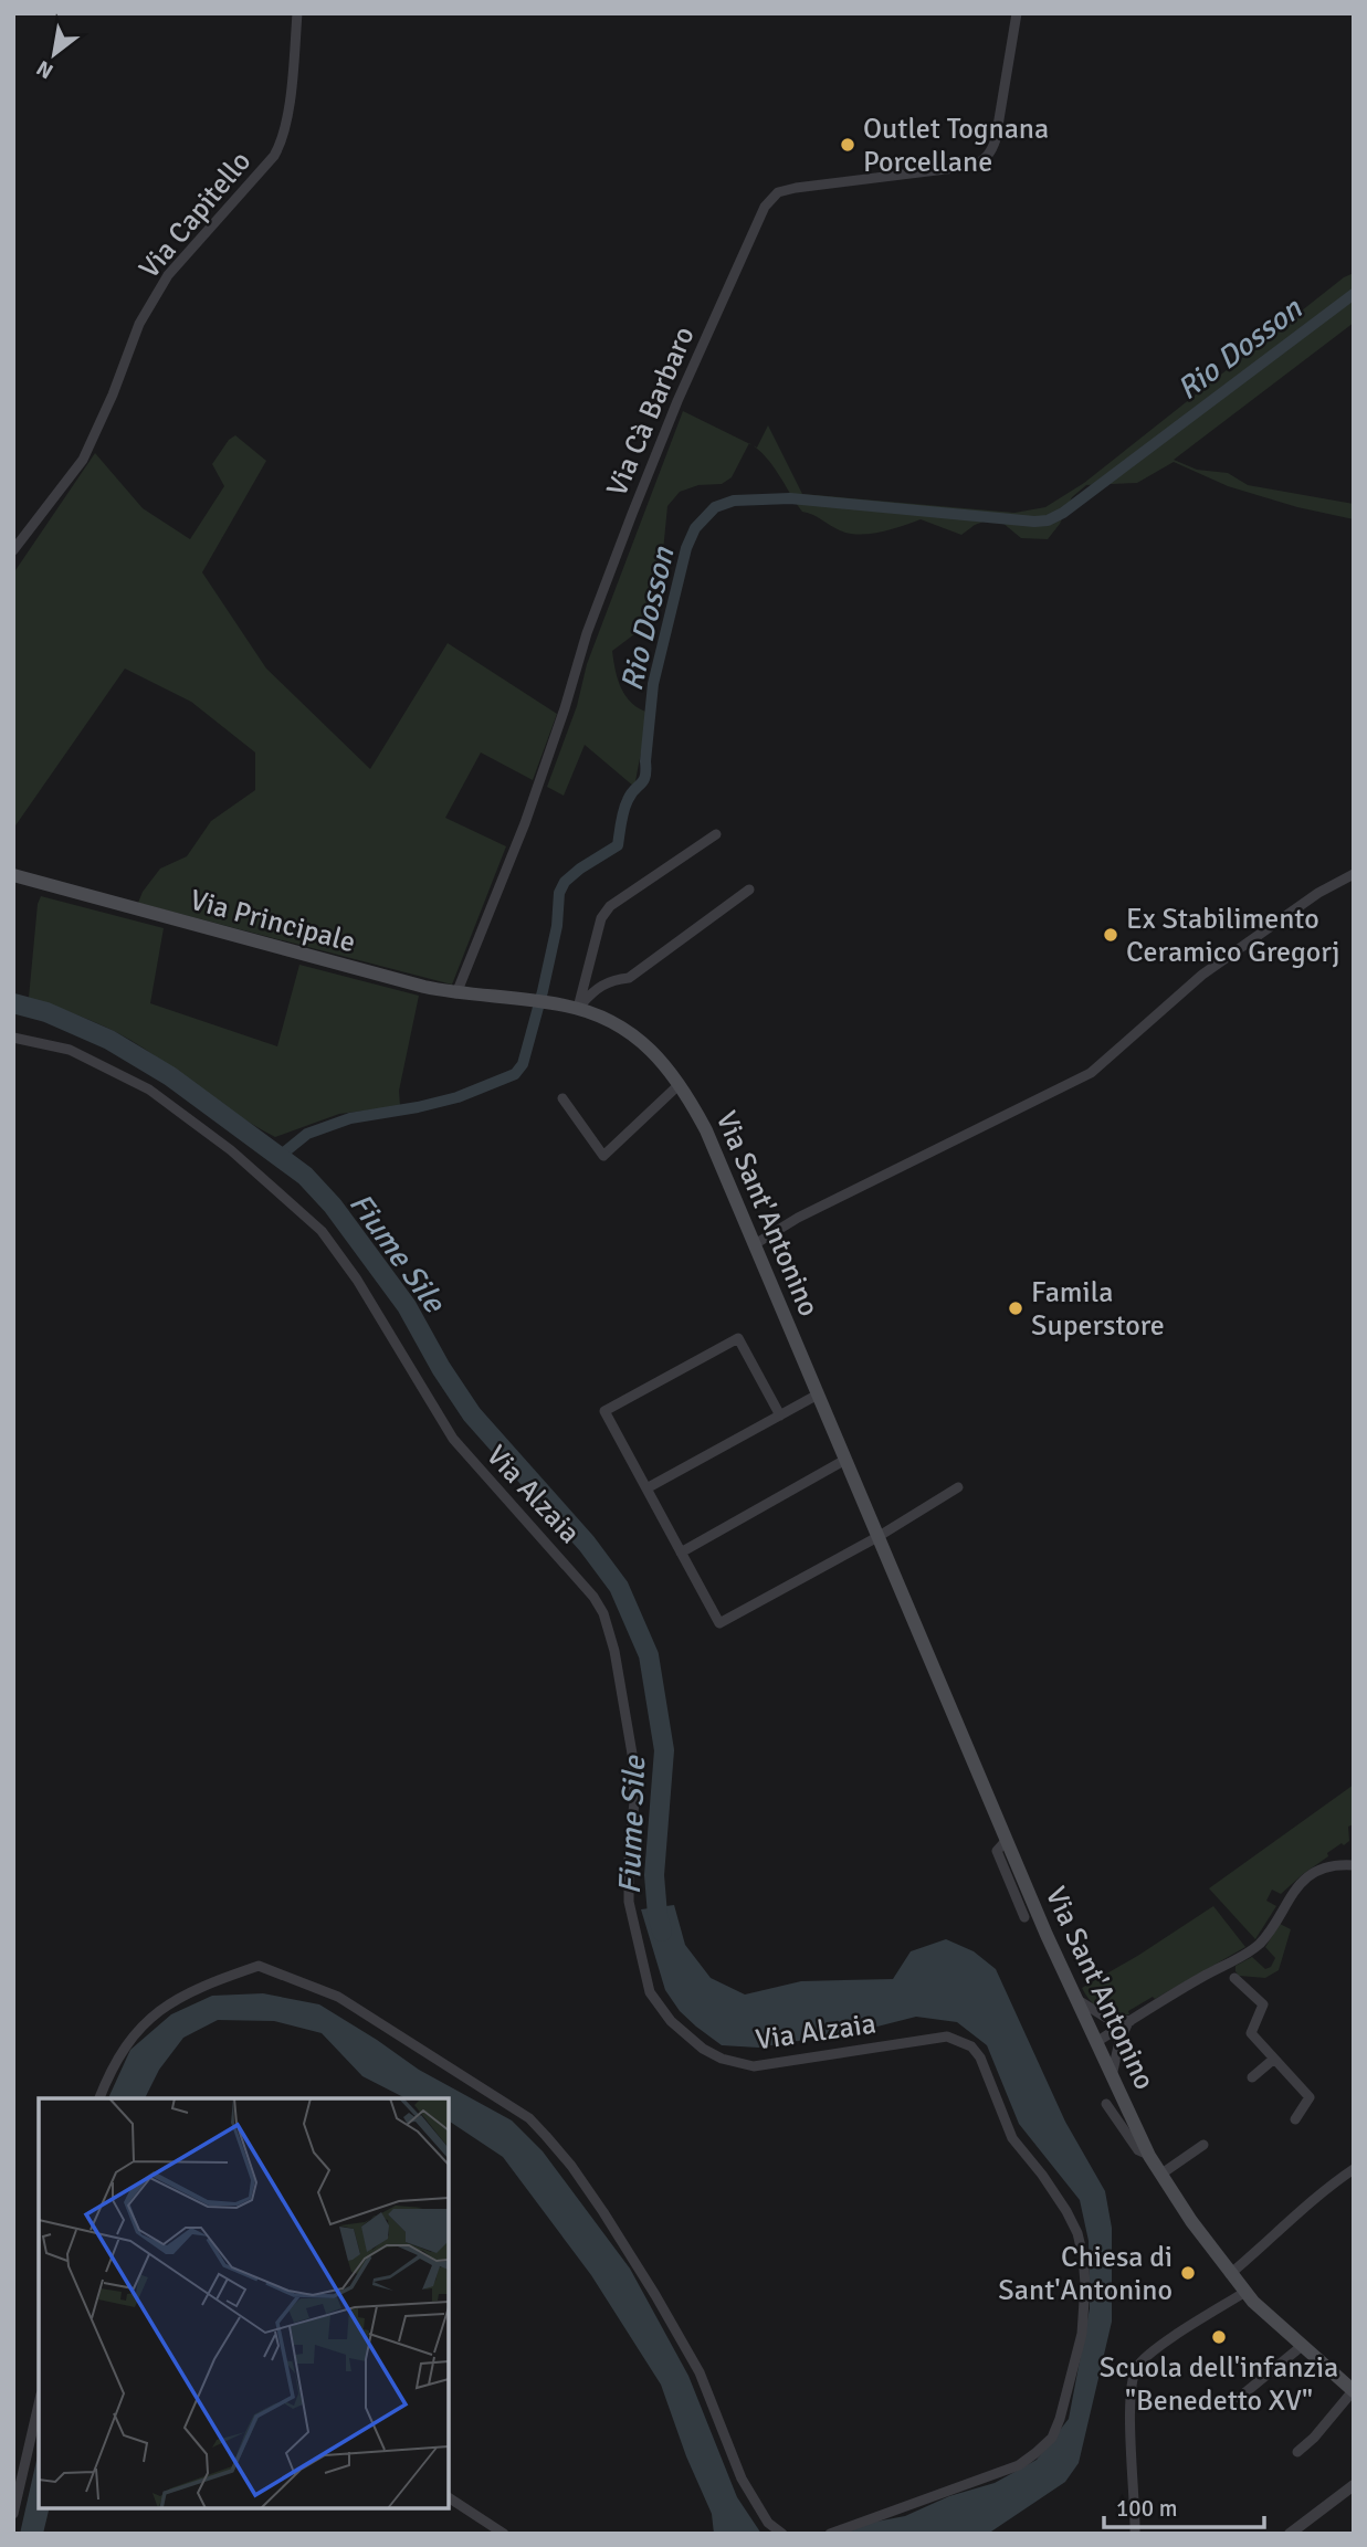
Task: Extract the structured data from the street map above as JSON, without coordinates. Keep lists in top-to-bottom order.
{
  "streets": {
    "main road": ["Via Principale", "Via Sant'Antonino"],
    "street": ["Via Capitello", "Via Cà Barbaro", "Via Alzaia"]
  },
  "crossings": [
    ["Via Cà Barbaro", "Via Principale"],
    ["Via Principale", "Via Sant'Antonino"]
  ],
  "water": ["Rio Dosson", "Fiume Sile"],
  "places": [
    "Outlet Tognana Porcellane",
    "Ex Stabilimento Ceramico Gregorj",
    "Famila Superstore",
    "Chiesa di Sant'Antonino",
    "Scuola dell'infanzia \"Benedetto XV\""
  ],
  "scale_bar": "100 m",
  "north": "bottom left"
}
